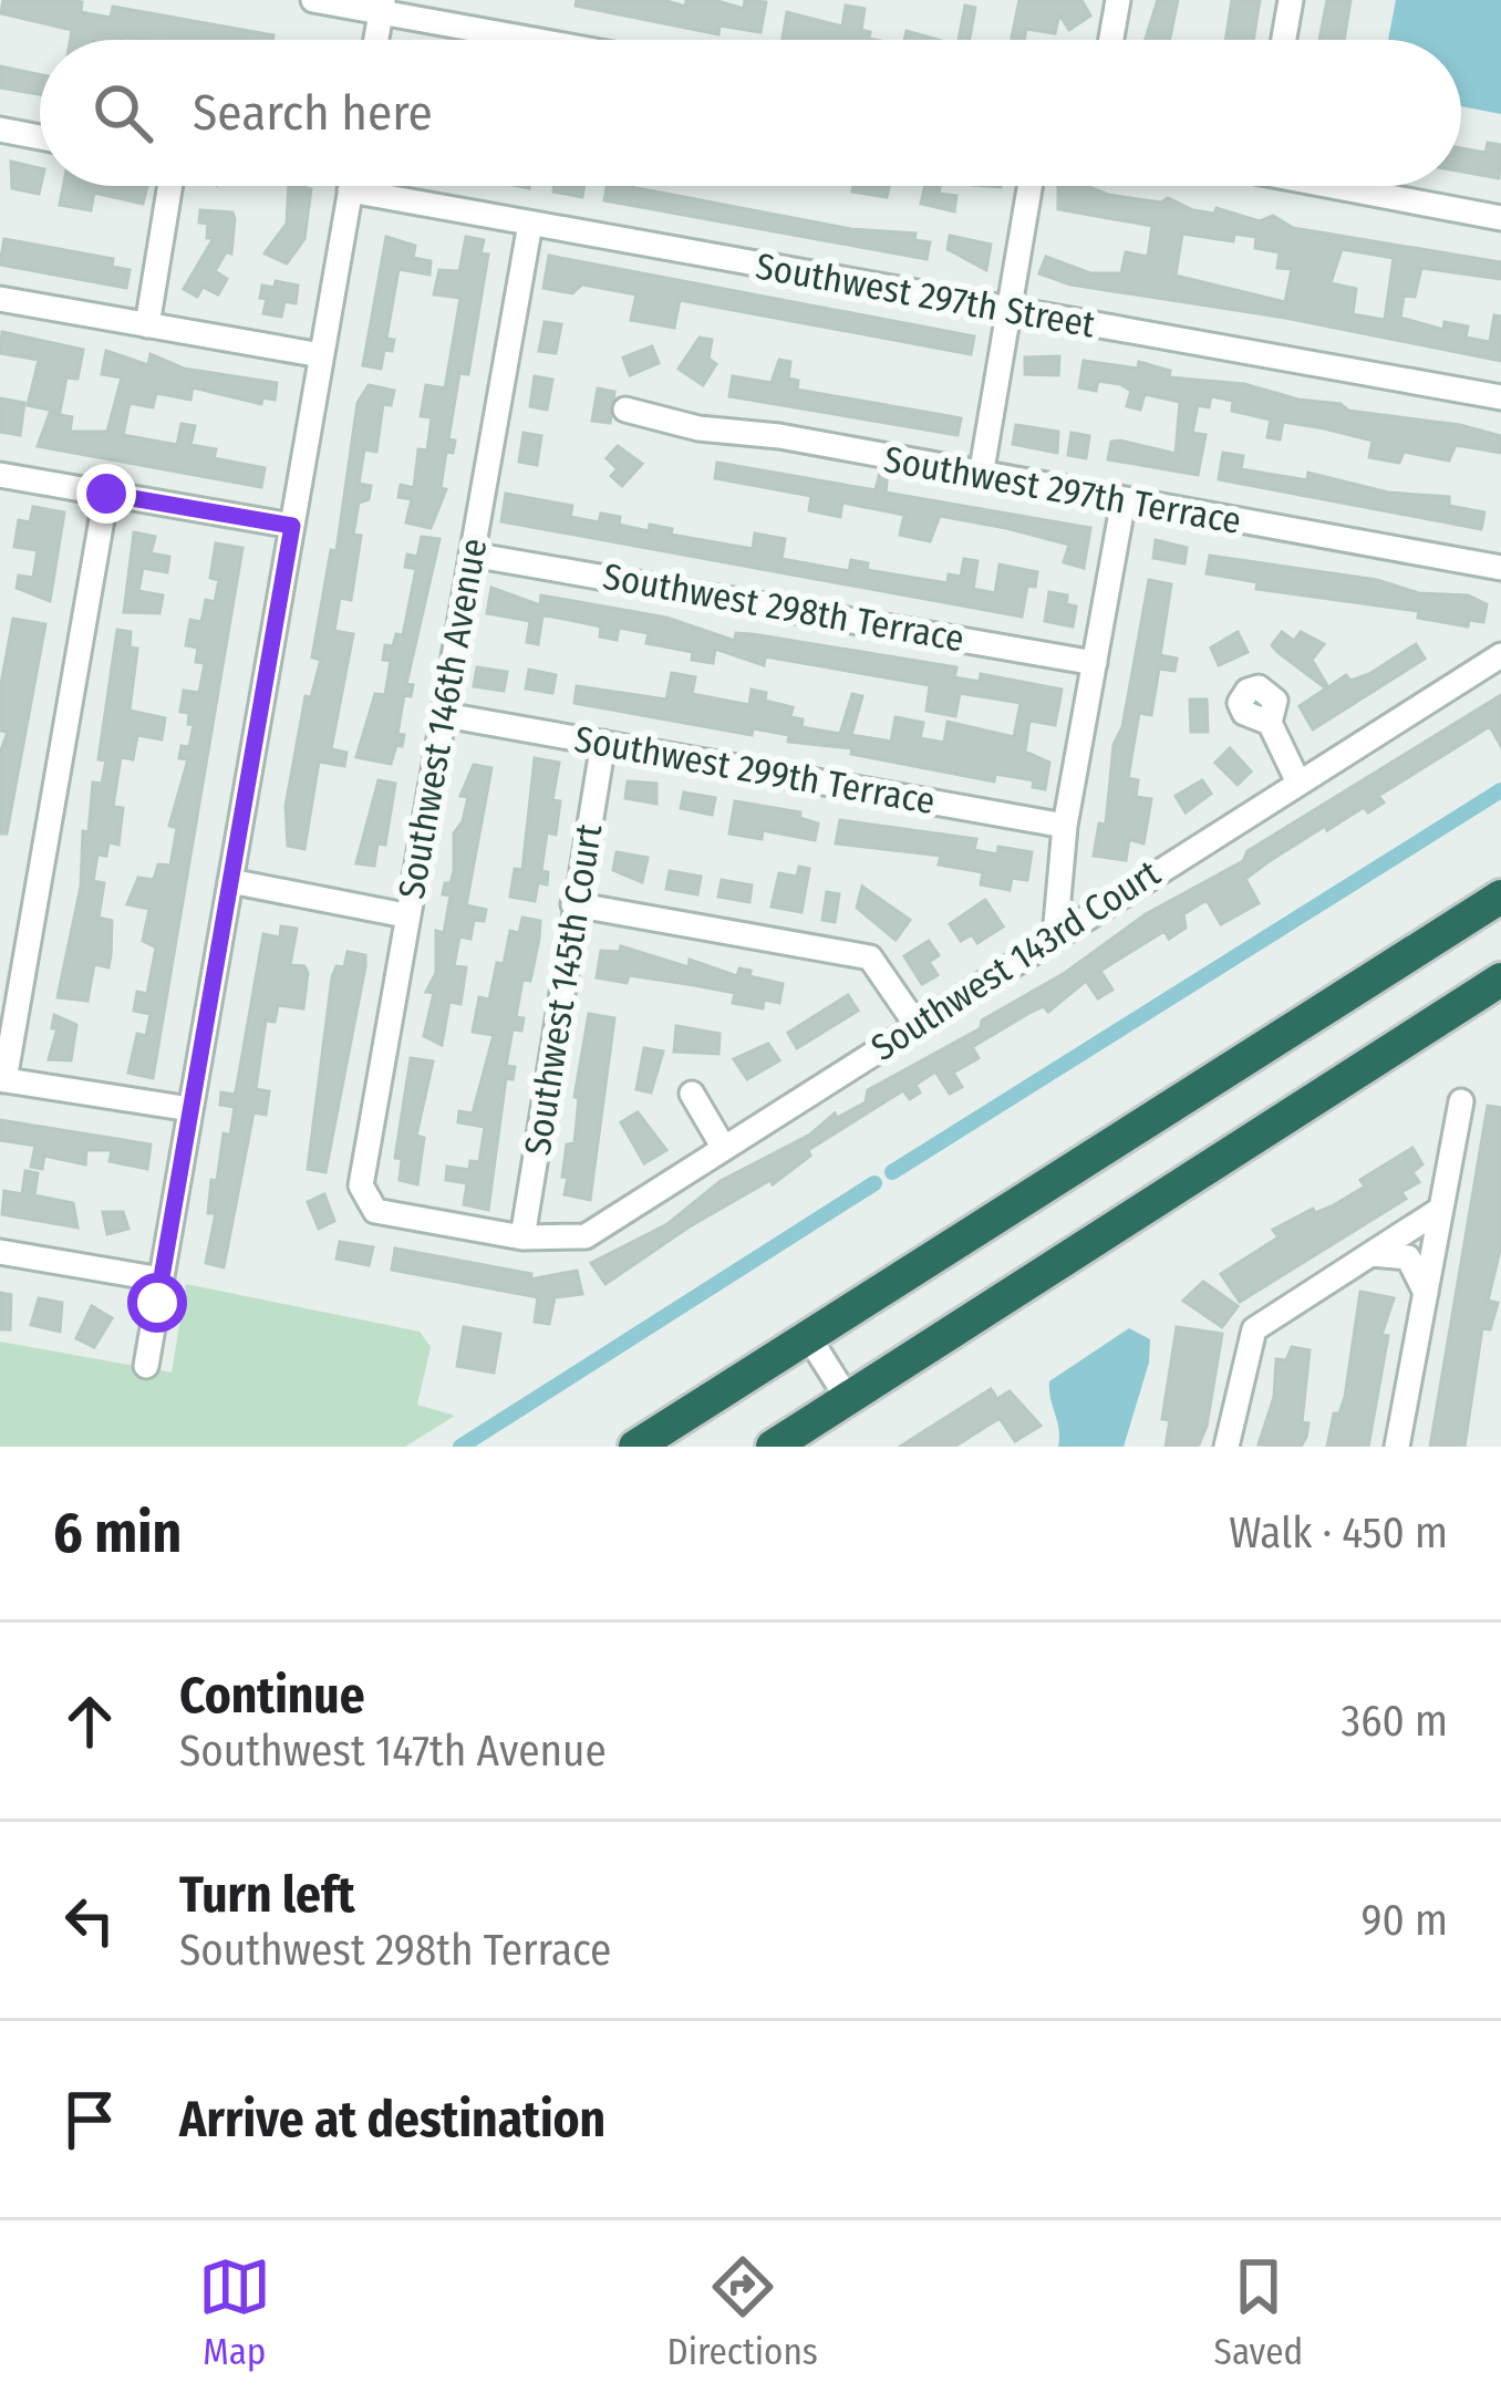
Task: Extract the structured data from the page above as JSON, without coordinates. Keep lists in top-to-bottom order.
{
  "streets": {
    "street": [
      "Southwest 297th Street",
      "Southwest 297th Terrace",
      "Southwest 298th Terrace",
      "Southwest 146th Avenue",
      "Southwest 299th Terrace",
      "Southwest 143rd Court",
      "Southwest 145th Court"
    ]
  },
  "crossings": [
    ["Southwest 297th Street", "Southwest 146th Avenue"],
    ["Southwest 298th Terrace", "Southwest 146th Avenue"],
    ["Southwest 146th Avenue", "Southwest 299th Terrace"],
    ["Southwest 146th Avenue", "Southwest 143rd Court"],
    ["Southwest 299th Terrace", "Southwest 145th Court"],
    ["Southwest 143rd Court", "Southwest 145th Court"]
  ],
  "page": {
    "search": "Search here",
    "heading": ["6 min", "Walk · 450 m"],
    "list": [
      ["Continue", "Southwest 147th Avenue", "360 m"],
      ["Turn left", "Southwest 298th Terrace", "90 m"],
      "Arrive at destination"
    ],
    "nav": ["Map", "Directions", "Saved"]
  }
}
